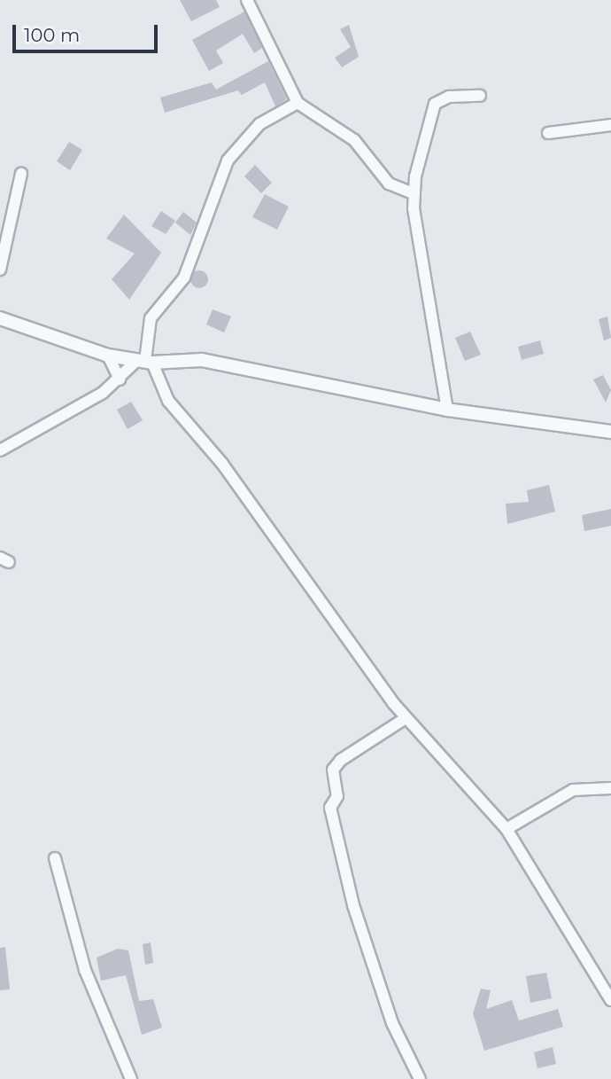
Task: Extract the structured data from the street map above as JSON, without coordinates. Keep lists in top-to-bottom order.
{
  "scale_bar": "100 m"
}
